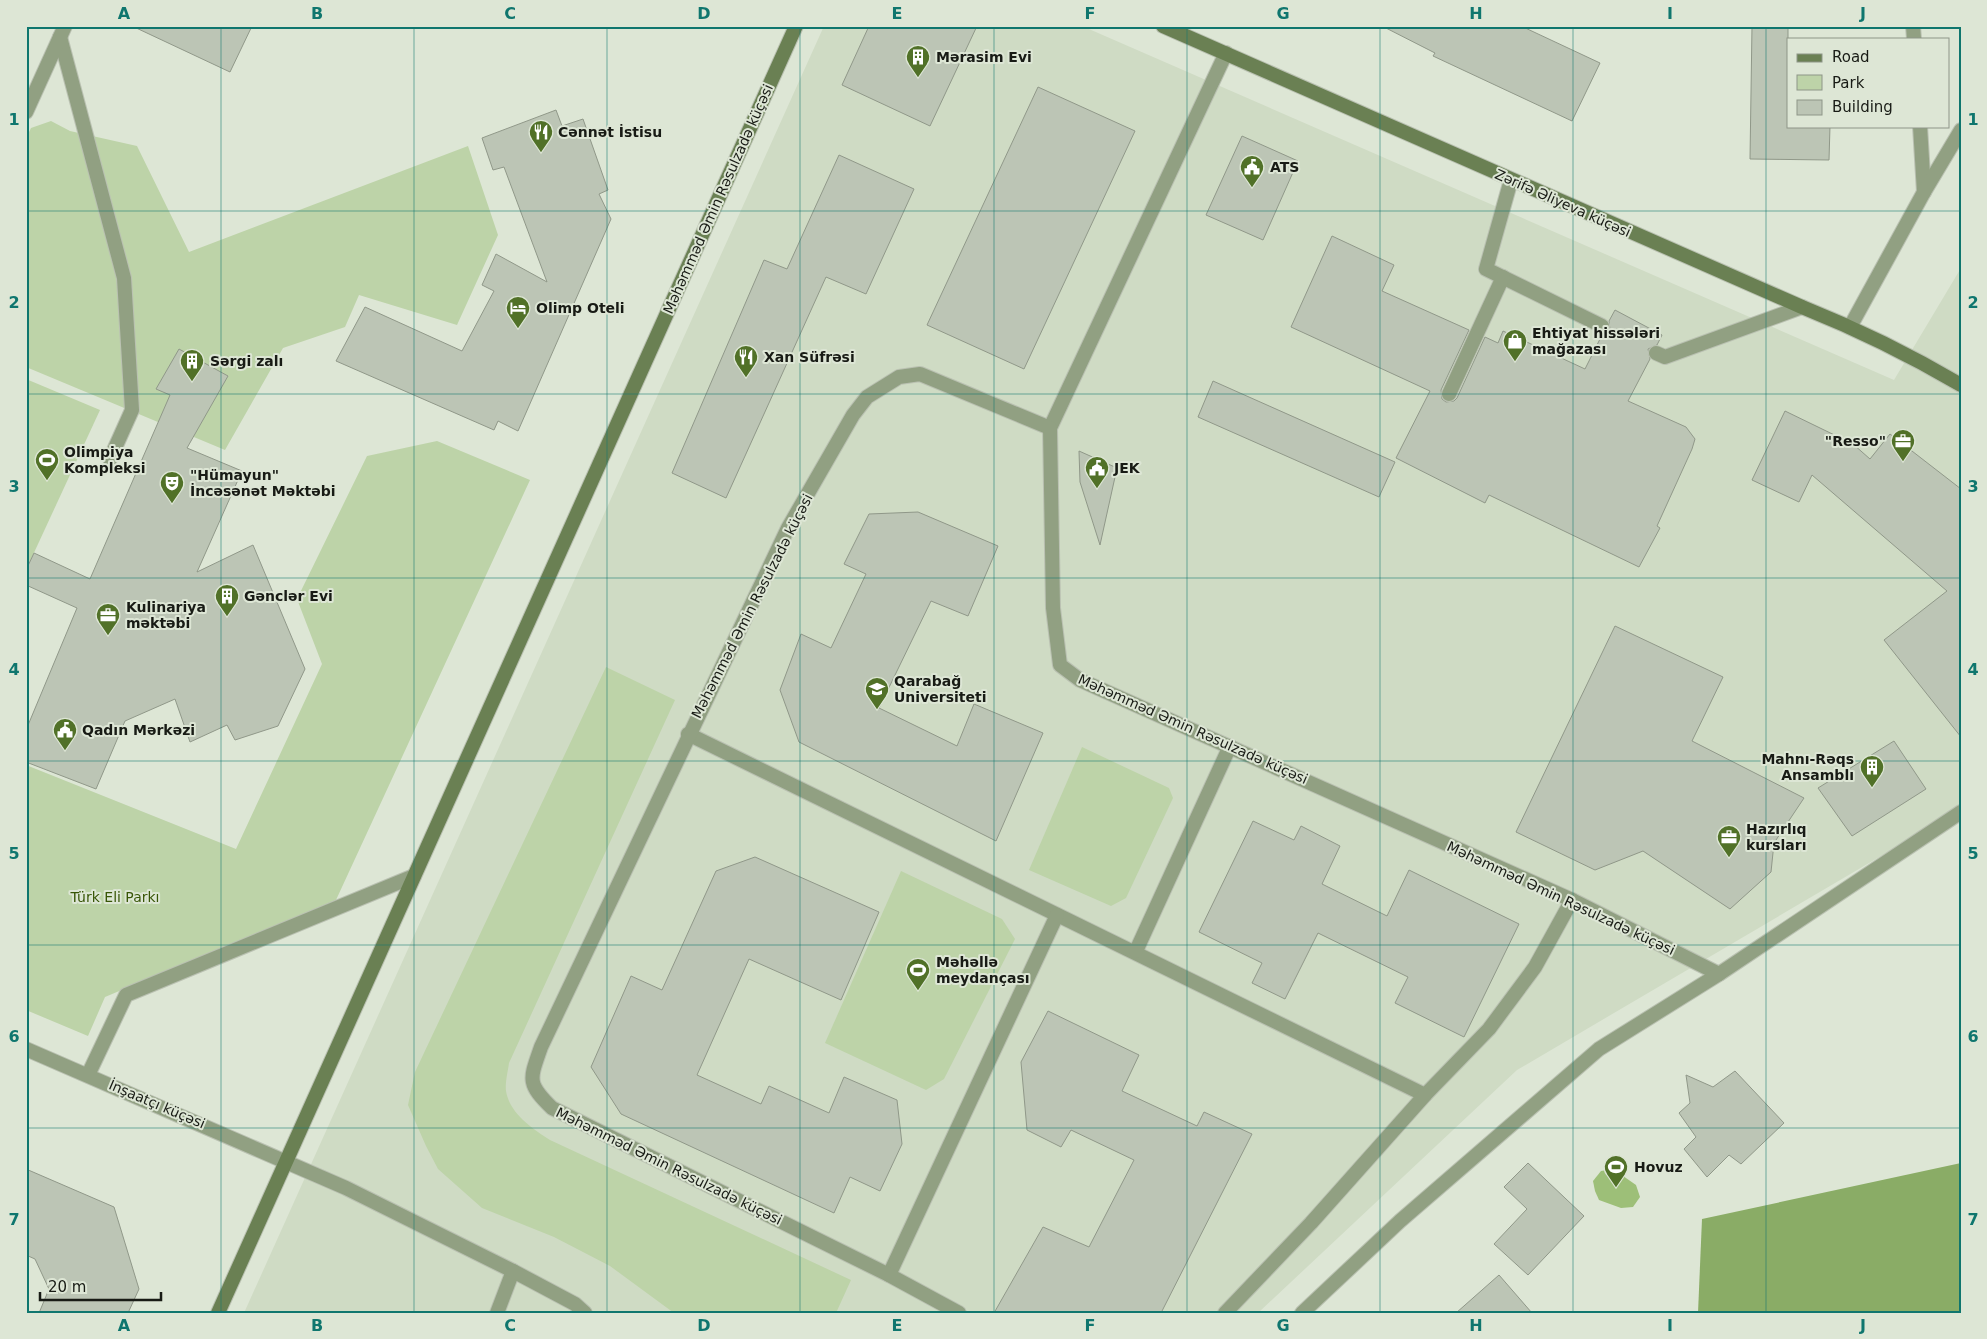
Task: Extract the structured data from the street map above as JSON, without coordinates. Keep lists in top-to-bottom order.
{
  "streets": {
    "main road": ["Məhəmməd Əmin Rəsulzadə küçəsi", "Zərifə Əliyeva küçəsi"],
    "street": ["İnşaatçı küçəsi"]
  },
  "crossings": [
    ["Məhəmməd Əmin Rəsulzadə küçəsi", "İnşaatçı küçəsi"]
  ],
  "parks": ["Türk Eli Parkı"],
  "places": {
    "building": [
      "Mərasim Evi",
      "Sərgi zalı",
      "Gənclər Evi",
      "Mahnı-Rəqs Ansamblı"
    ],
    "restaurant": ["Cənnət İstisu", "Xan Süfrəsi"],
    "public building": ["ATS", "JEK", "Qadın Mərkəzi"],
    "hotel": ["Olimp Oteli"],
    "shop": ["Ehtiyat hissələri mağazası"],
    "office": ["\"Resso\"", "Kulinariya məktəbi", "Hazırlıq kursları"],
    "sports": ["Olimpiya Kompleksi", "Məhəllə meydançası", "Hovuz"],
    "theatre": ["\"Hümayun\" İncəsənət Məktəbi"],
    "school or university": ["Qarabağ Universiteti"]
  },
  "legend": ["Road", "Park", "Building"],
  "scale_bar": "20 m",
  "grid": {
    "columns": [
      "A",
      "B",
      "C",
      "D",
      "E",
      "F",
      "G",
      "H",
      "I",
      "J"
    ],
    "rows": [
      "1",
      "2",
      "3",
      "4",
      "5",
      "6",
      "7"
    ]
  }
}
